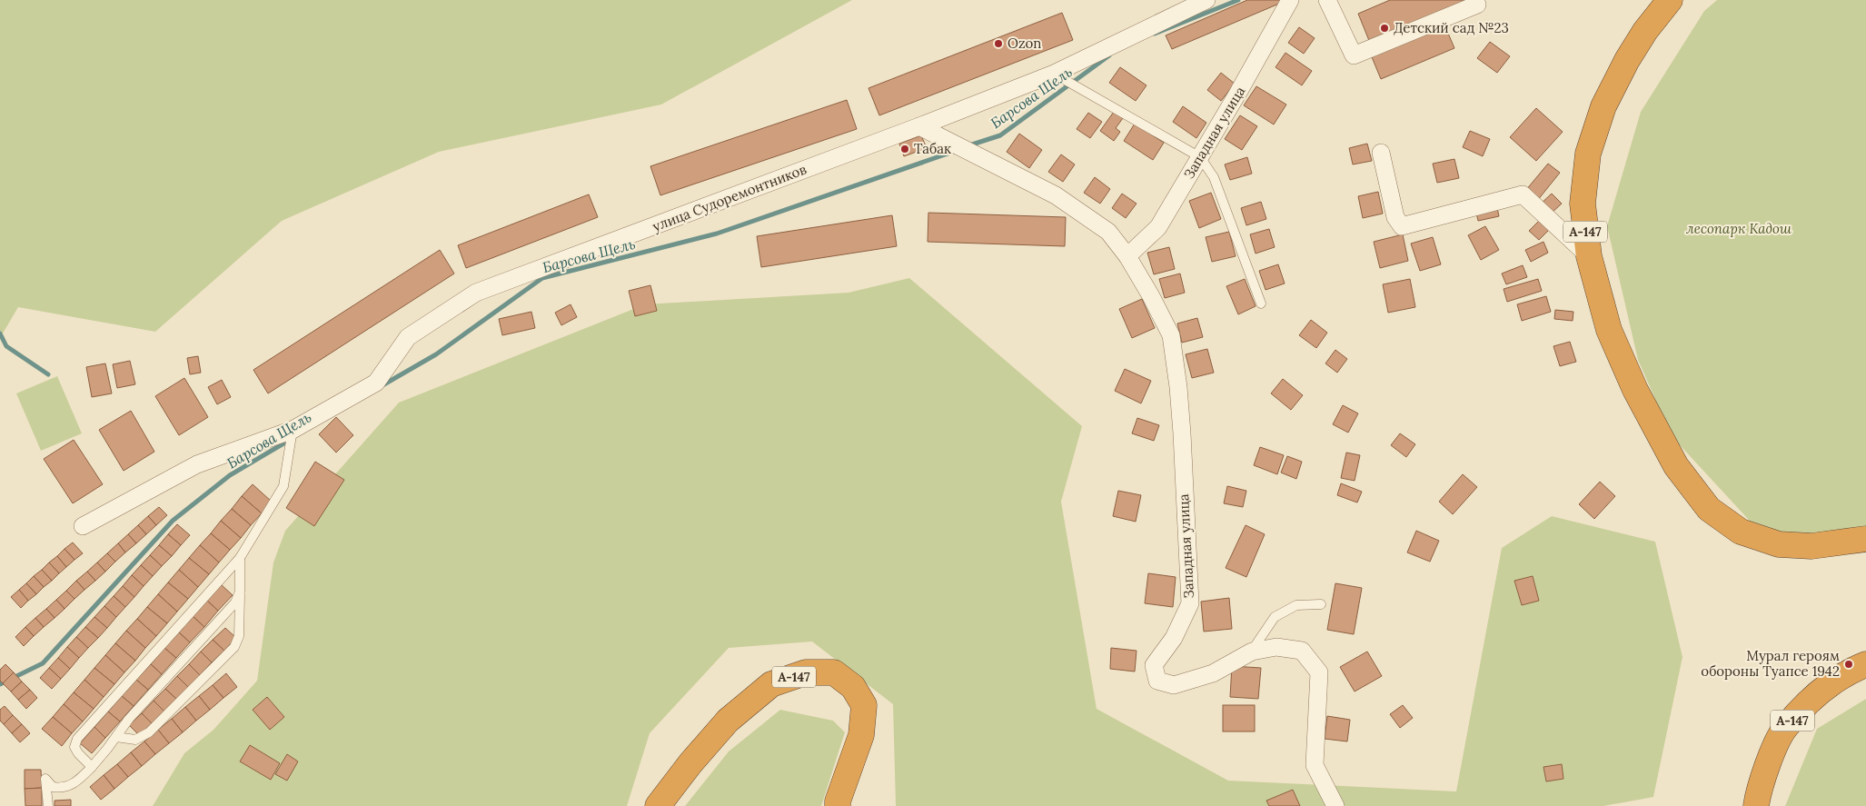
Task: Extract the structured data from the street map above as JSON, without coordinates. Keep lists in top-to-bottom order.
{
  "streets": {
    "highway": ["А-147"],
    "street": ["Западная улица", "улица Судоремонтников"]
  },
  "crossings": [
    ["Западная улица", "улица Судоремонтников"]
  ],
  "water": ["Барсова Щель"],
  "parks": ["лесопарк Кадош"],
  "places": [
    "Детский сад №23",
    "Ozon",
    "Табак",
    "Мурал героям обороны Туапсе 1942"
  ]
}
